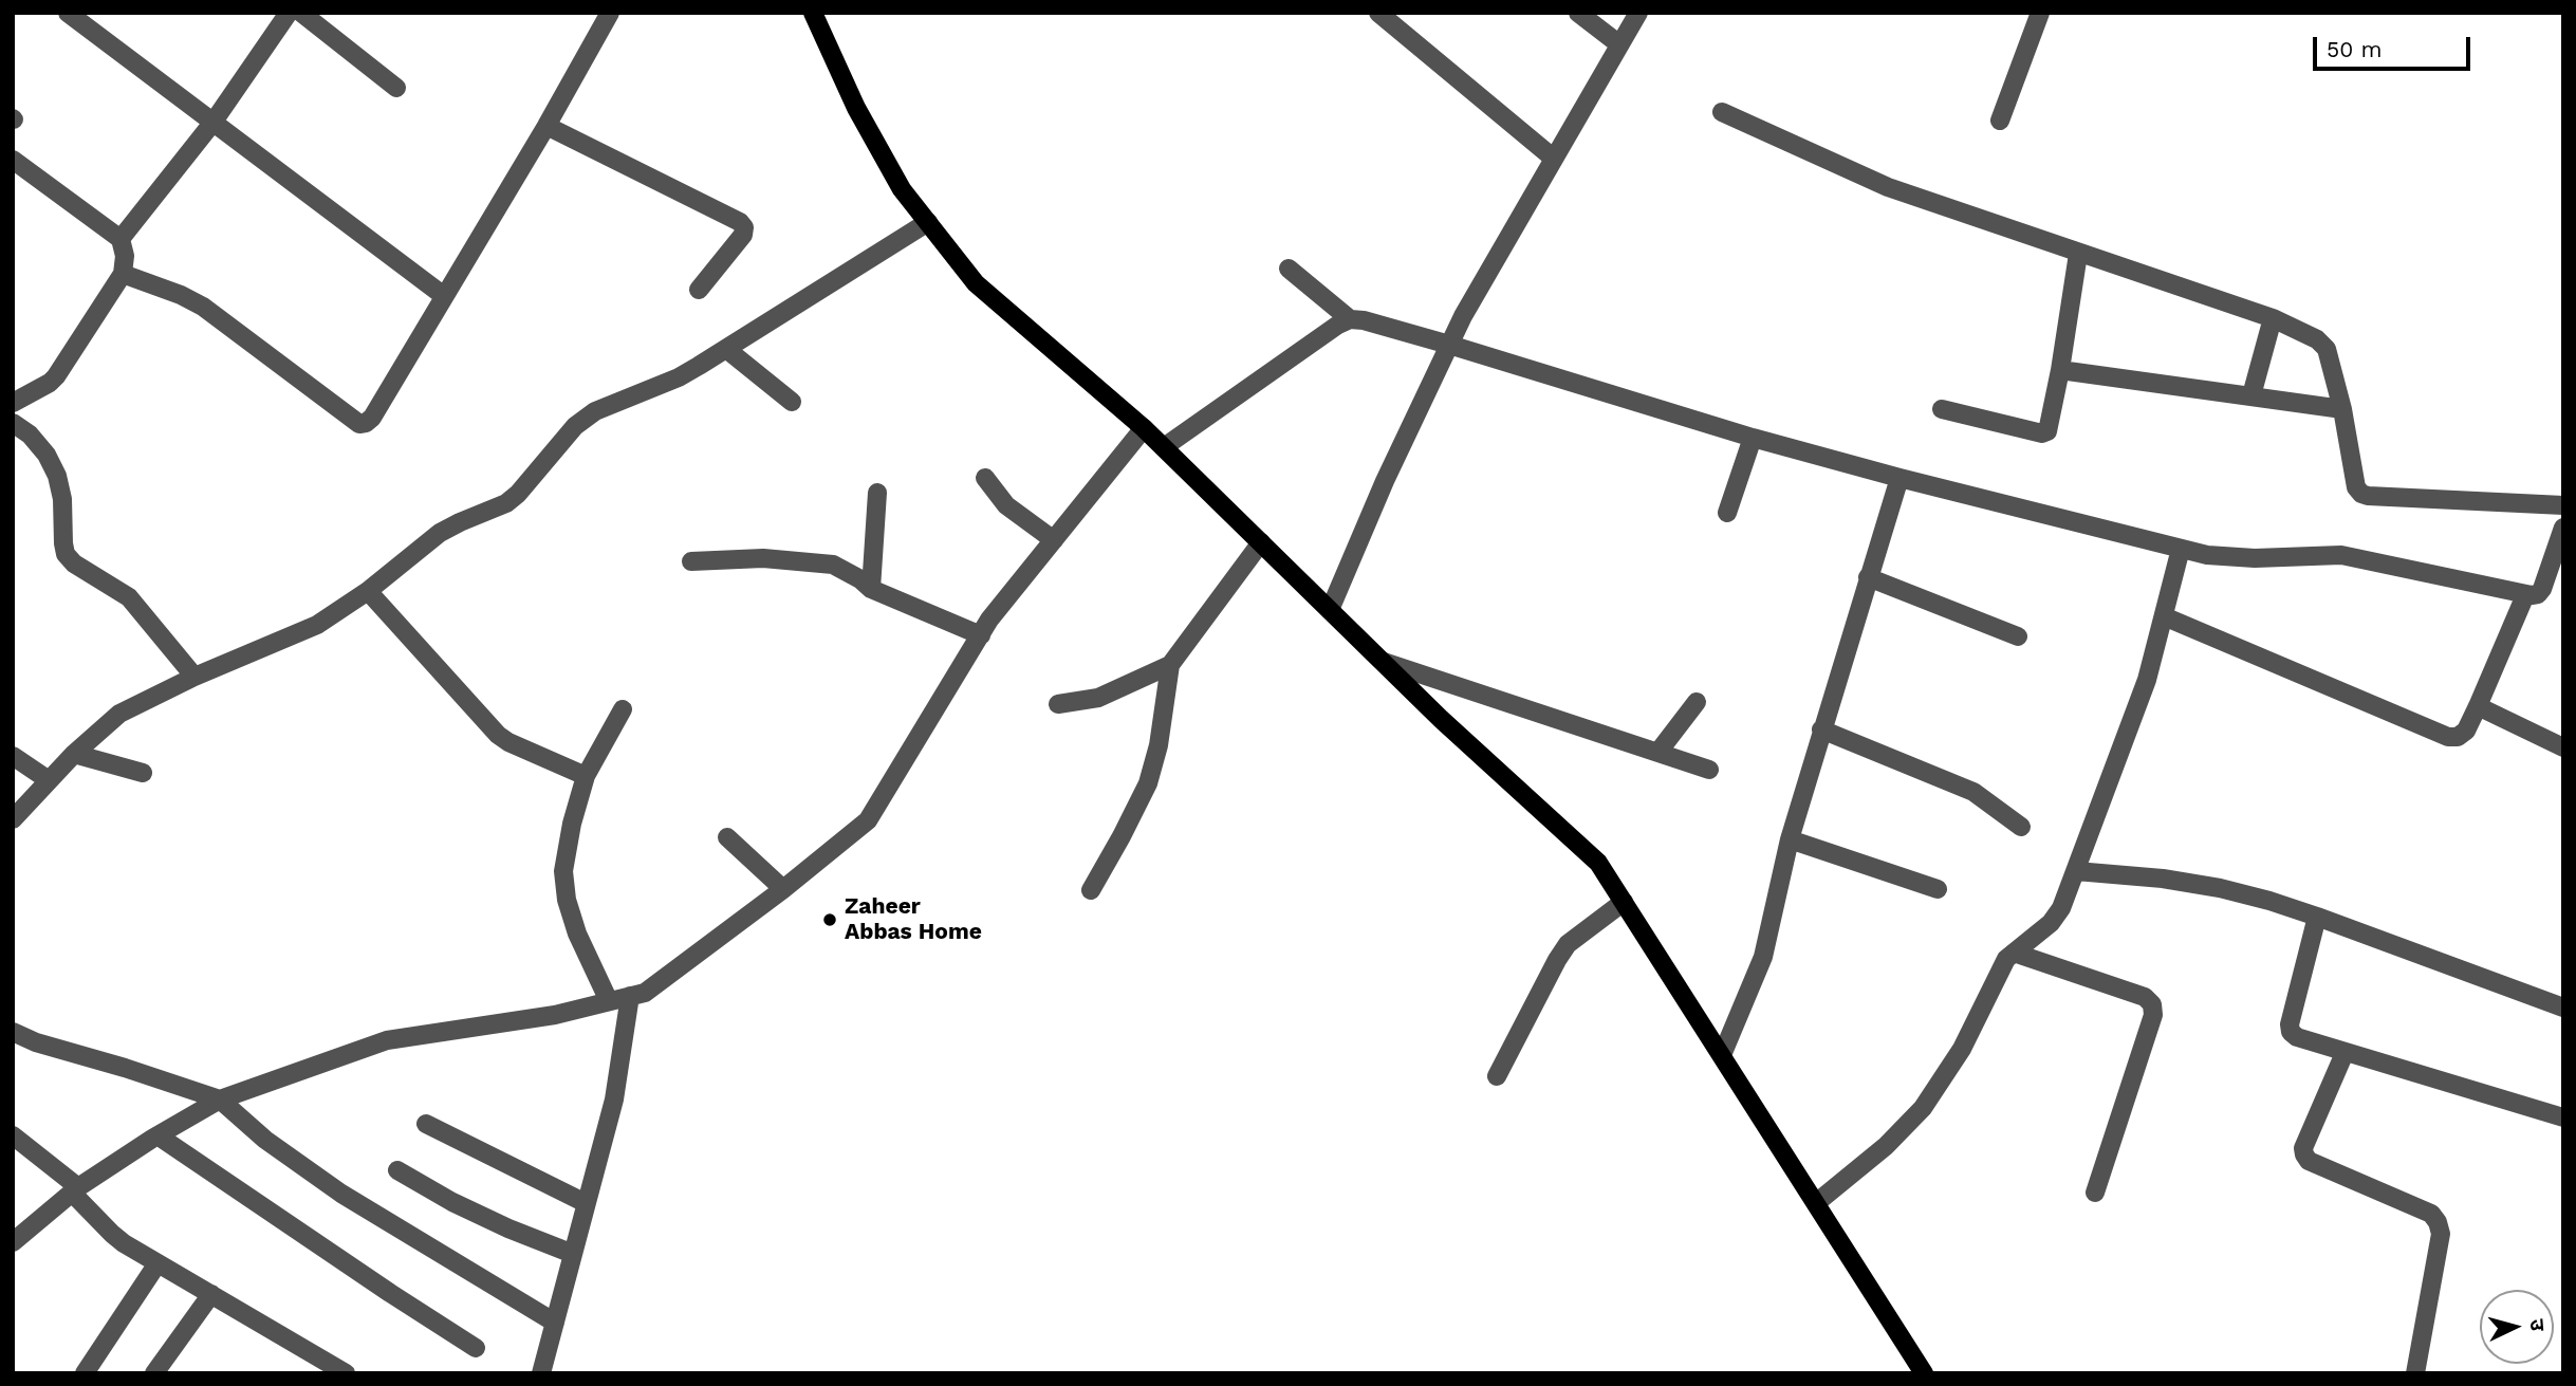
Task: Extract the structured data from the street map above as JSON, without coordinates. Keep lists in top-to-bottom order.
{
  "places": ["Zaheer Abbas Home"],
  "scale_bar": "50 m",
  "north": "right"
}
